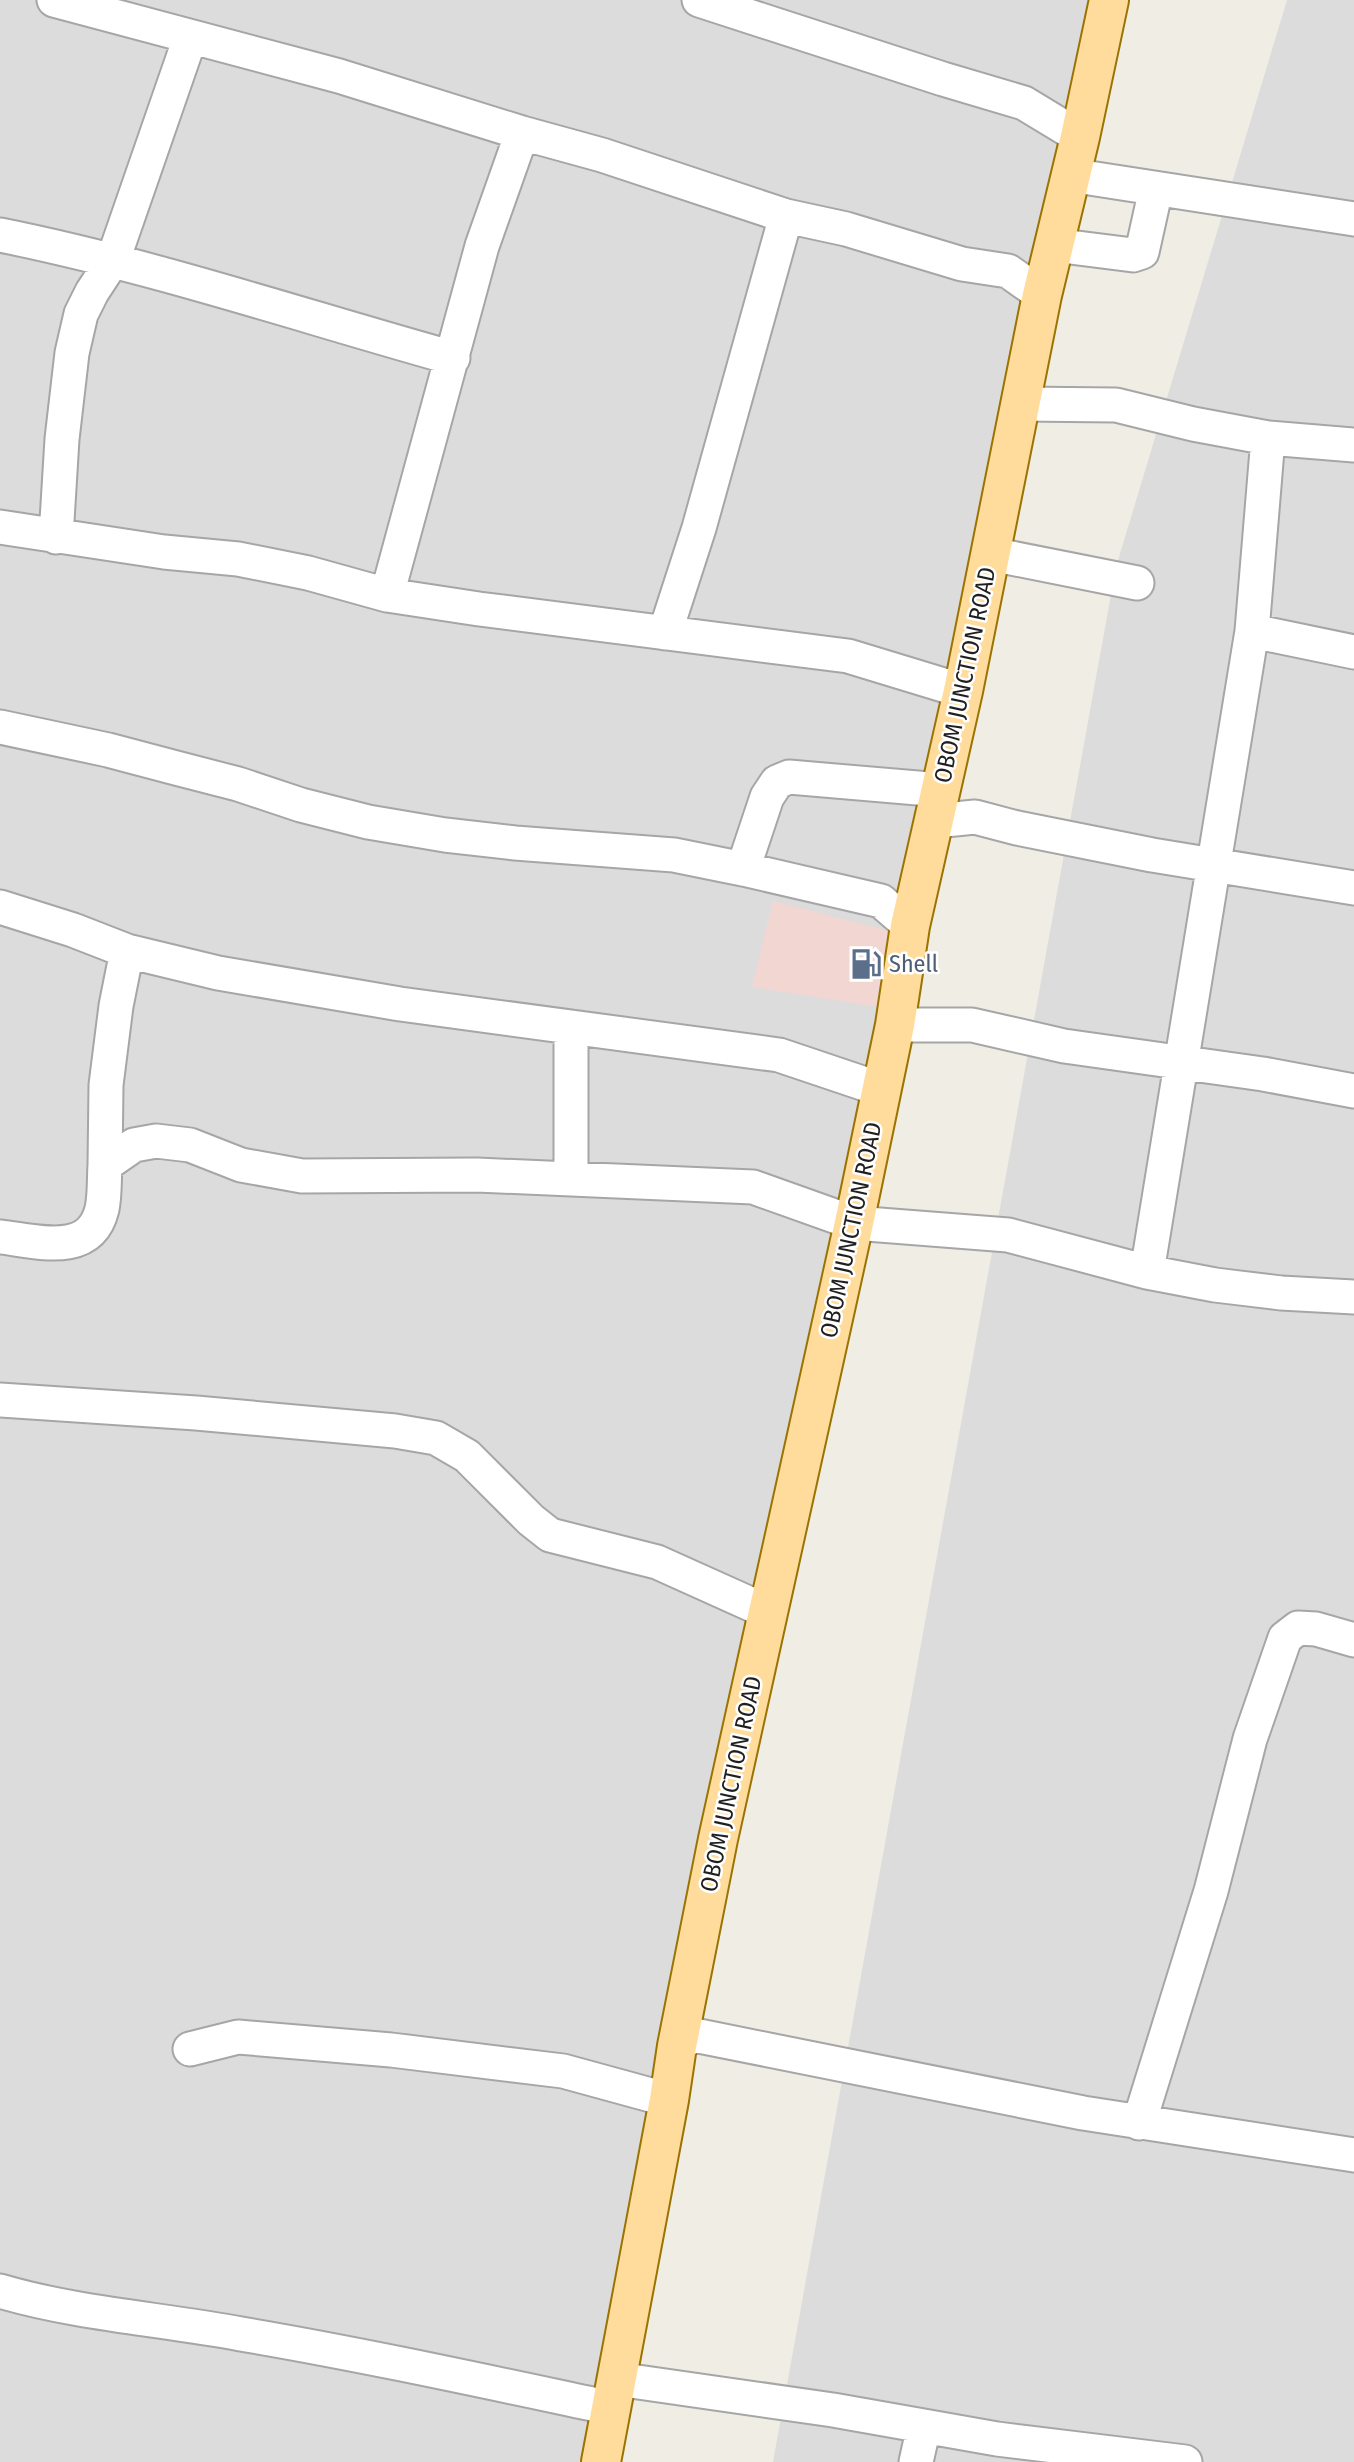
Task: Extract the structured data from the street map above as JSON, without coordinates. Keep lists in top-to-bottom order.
{
  "streets": {
    "main road": ["OBOM JUNCTION ROAD"]
  },
  "places": {
    "fuel station": ["Shell"]
  }
}
